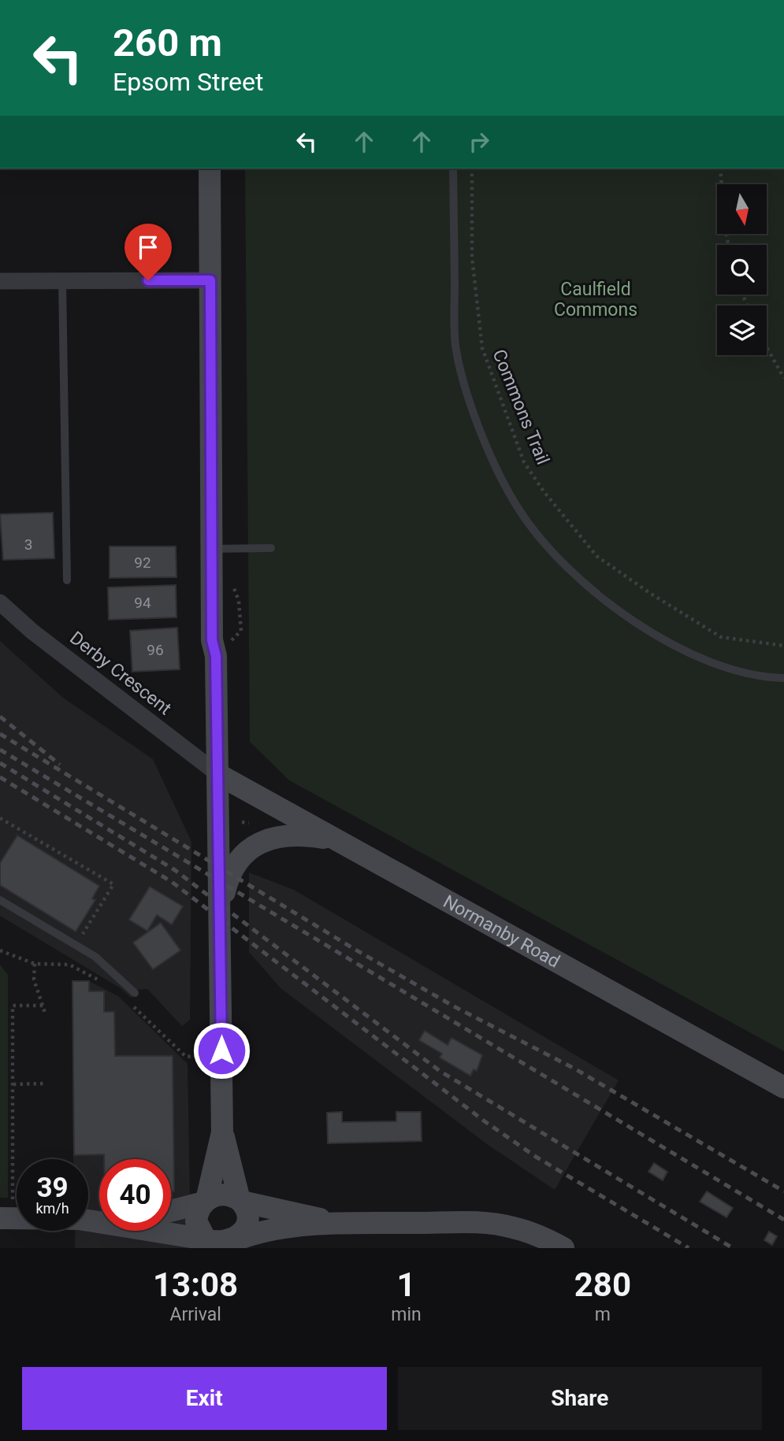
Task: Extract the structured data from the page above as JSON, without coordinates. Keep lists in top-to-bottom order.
{
  "streets": {
    "street": ["Derby Crescent", "Normanby Road"],
    "path": ["Commons Trail"]
  },
  "crossings": [
    ["Derby Crescent", "Normanby Road"]
  ],
  "parks": ["Caulfield Commons"],
  "house_numbers": [
    "3",
    "92",
    "94",
    "96"
  ],
  "north": "bottom",
  "page": {
    "turn": ["260 m", "Epsom Street"],
    "speed": "39 km/h",
    "limit": "40",
    "eta": [
      "13:08",
      "Arrival",
      "1",
      "min",
      "280",
      "m"
    ],
    "buttons": ["Exit", "Share"]
  }
}
